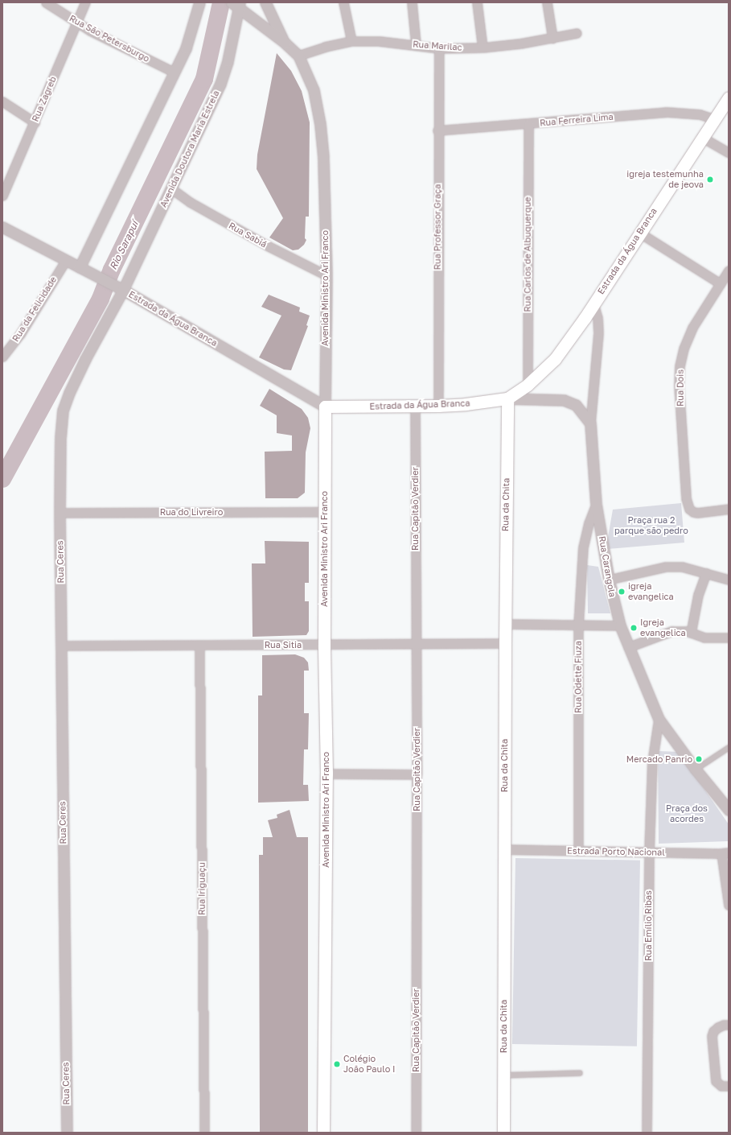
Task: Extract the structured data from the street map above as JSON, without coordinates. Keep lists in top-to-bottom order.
{
  "streets": {
    "main road": ["Estrada da Água Branca", "Avenida Ministro Ari Franco", "Rua da Chita"],
    "street": [
      "Rua São Petersburgo",
      "Rua Marilac",
      "Rua Zagreb",
      "Rua Ferreira Lima",
      "Avenida Doutora Maria Estrela",
      "Rua Professor Graça",
      "Rua Sabiá",
      "Rua Carlos de Albuquerque",
      "Rua da Felicidade",
      "Rua Dois",
      "Rua Capitão Verdier",
      "Rua do Livreiro",
      "Rua Ceres",
      "Rua Carangola",
      "Rua Sitia",
      "Rua Odette Fiuza",
      "Estrada Porto Nacional",
      "Rua Iriguaçu",
      "Rua Emílio Ribas"
    ]
  },
  "crossings": [
    ["Rua São Petersburgo", "Rua Zagreb"],
    ["Rua Marilac", "Rua Professor Graça"],
    ["Rua Marilac", "Avenida Ministro Ari Franco"],
    ["Rua Ferreira Lima", "Rua Professor Graça"],
    ["Rua Ferreira Lima", "Estrada da Água Branca"],
    ["Rua Ferreira Lima", "Rua Carlos de Albuquerque"],
    ["Avenida Doutora Maria Estrela", "Rua Sabiá"],
    ["Avenida Doutora Maria Estrela", "Estrada da Água Branca"],
    ["Avenida Doutora Maria Estrela", "Avenida Ministro Ari Franco"],
    ["Avenida Doutora Maria Estrela", "Rua do Livreiro"],
    ["Avenida Doutora Maria Estrela", "Rua Ceres"],
    ["Rua Professor Graça", "Estrada da Água Branca"],
    ["Rua Sabiá", "Avenida Ministro Ari Franco"],
    ["Estrada da Água Branca", "Rua Carlos de Albuquerque"],
    ["Estrada da Água Branca", "Avenida Ministro Ari Franco"],
    ["Estrada da Água Branca", "Rua da Felicidade"],
    ["Estrada da Água Branca", "Rua da Chita"],
    ["Estrada da Água Branca", "Rua Capitão Verdier"],
    ["Avenida Ministro Ari Franco", "Rua do Livreiro"],
    ["Avenida Ministro Ari Franco", "Rua Sitia"],
    ["Rua da Chita", "Rua Sitia"],
    ["Rua da Chita", "Estrada Porto Nacional"],
    ["Rua Capitão Verdier", "Rua Sitia"],
    ["Rua do Livreiro", "Rua Ceres"],
    ["Rua Ceres", "Rua Sitia"],
    ["Rua Carangola", "Rua Odette Fiuza"],
    ["Rua Carangola", "Rua Emílio Ribas"],
    ["Rua Sitia", "Rua Iriguaçu"],
    ["Rua Odette Fiuza", "Estrada Porto Nacional"],
    ["Estrada Porto Nacional", "Rua Emílio Ribas"]
  ],
  "water": ["Rio Sarapuí"],
  "parks": ["Praça rua 2 parque são pedro", "Praça dos acordes"],
  "places": [
    "igreja testemunha de jeova",
    "igreja evangelica",
    "Igreja evangelica",
    "Mercado Panrio",
    "Colégio João Paulo I"
  ]
}
